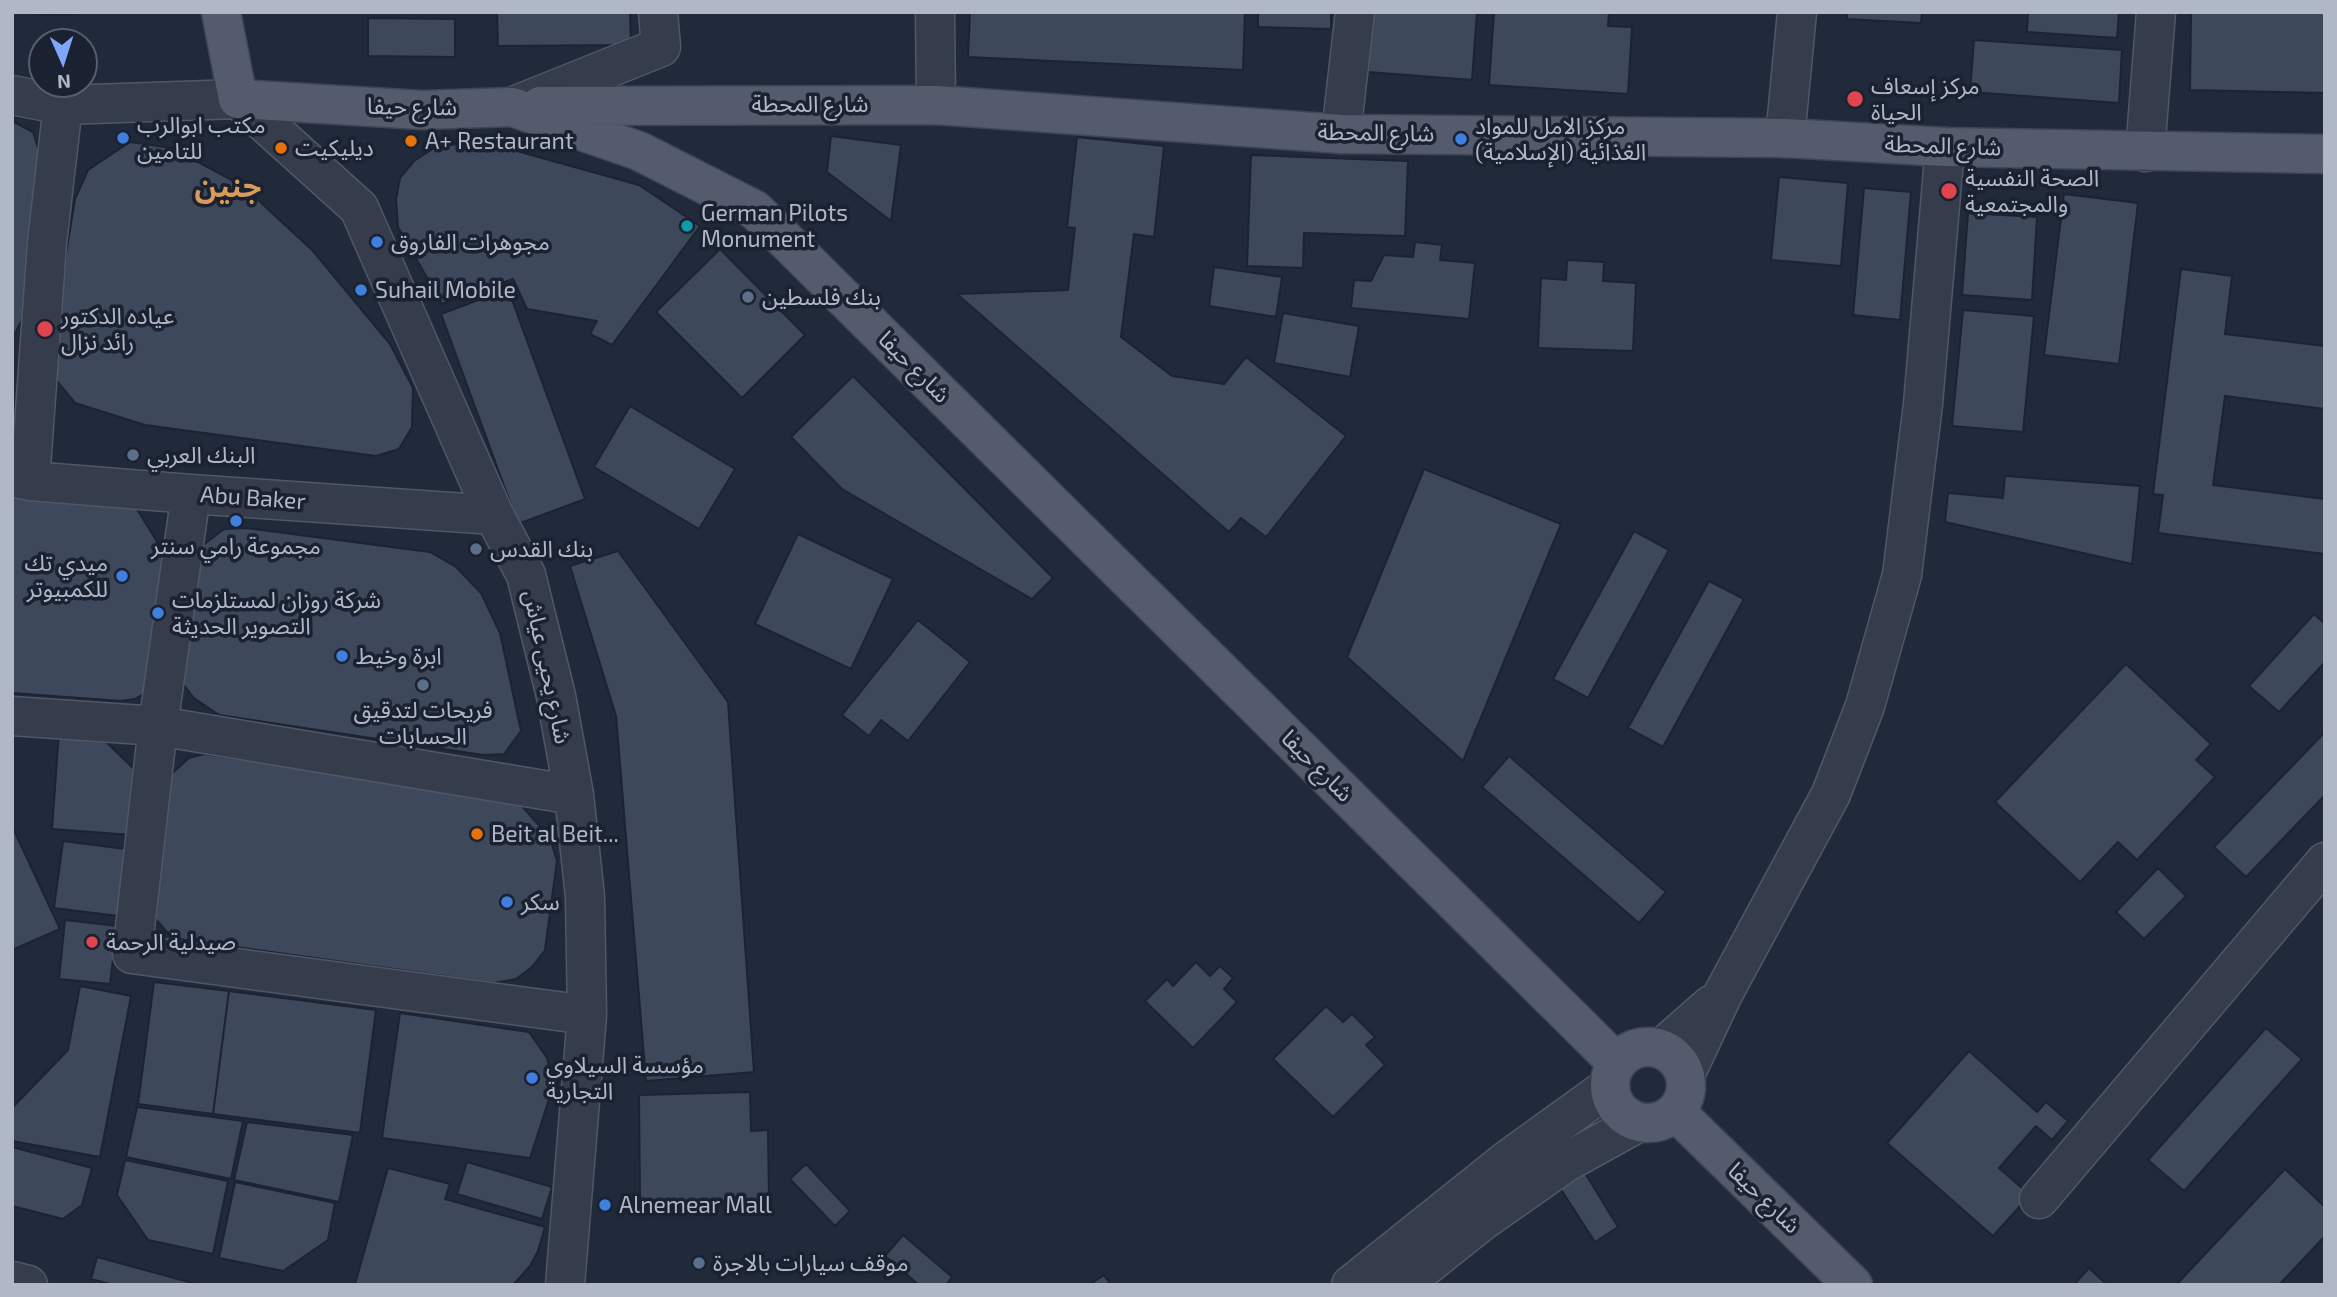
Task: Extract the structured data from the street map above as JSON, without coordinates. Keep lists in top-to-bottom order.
{
  "streets": {
    "main road": ["شارع المحطة", "شارع حيفا"],
    "street": ["Abu Baker", "شارع يحيى عياش"]
  },
  "crossings": [
    ["شارع المحطة", "شارع حيفا"],
    ["شارع حيفا", "شارع يحيى عياش"],
    ["Abu Baker", "شارع يحيى عياش"]
  ],
  "districts": ["جنين"],
  "places": [
    "مركز إسعاف الحياة",
    "مكتب ابوالرب للتامين",
    "مركز الامل للمواد الغذائية (الإسلامية)",
    "A+ Restaurant",
    "ديليكيت",
    "الصحة النفسية والمجتمعية",
    "German Pilots Monument",
    "مجوهرات الفاروق",
    "Suhail Mobile",
    "بنك فلسطين",
    "عياده الدكتور رائد نزال",
    "البنك العربي",
    "مجموعة رامي سنتر",
    "بنك القدس",
    "ميدي تك للكمبيوتر",
    "شركة روزان لمستلزمات التصوير الحديثة",
    "ابرة وخيط",
    "فريحات لتدقيق الحسابات",
    "Beit al Beit...",
    "سكر",
    "صيدلية الرحمة",
    "مؤسسة السيلاوي التجارية",
    "Alnemear Mall",
    "موقف سيارات بالاجرة"
  ],
  "north": "bottom"
}
